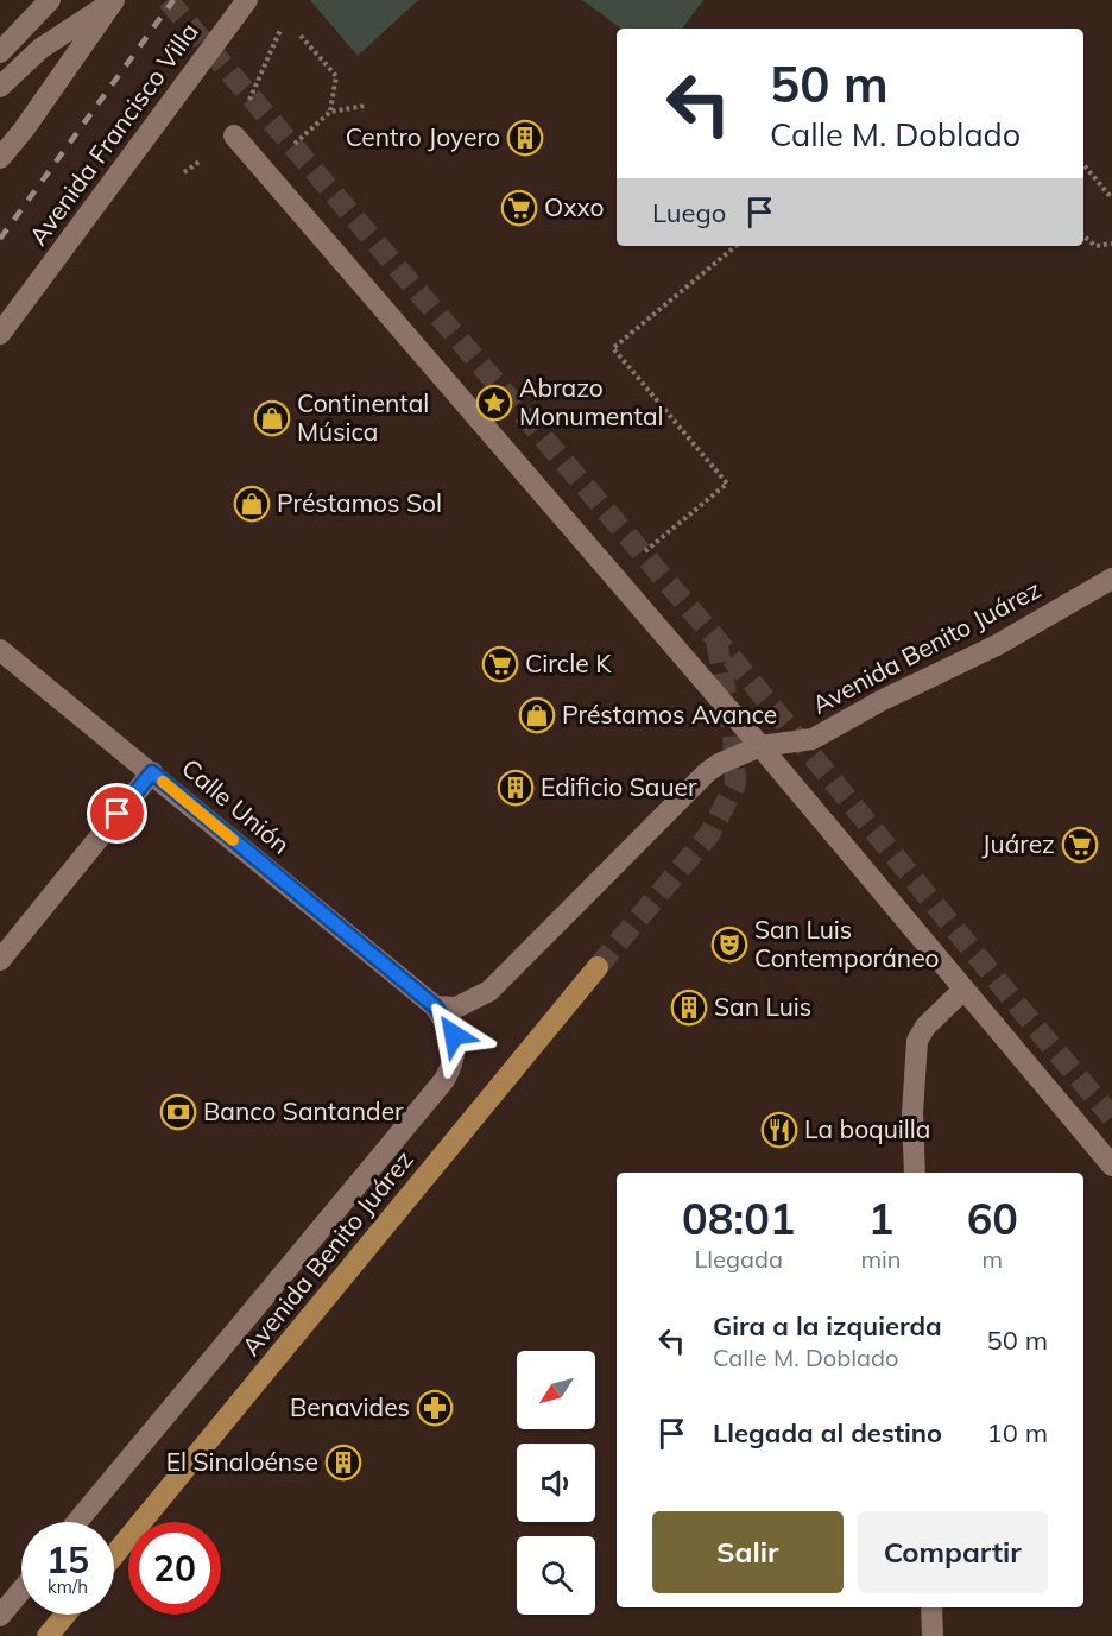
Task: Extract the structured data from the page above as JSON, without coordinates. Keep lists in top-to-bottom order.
{
  "streets": {
    "main road": ["Avenida Benito Juárez"],
    "street": ["Avenida Francisco Villa", "Calle Unión"]
  },
  "crossings": [
    ["Avenida Benito Juárez", "Calle Unión"]
  ],
  "places": {
    "building": [
      "Centro Joyero",
      "Edificio Sauer",
      "San Luis",
      "El Sinaloénse"
    ],
    "supermarket": ["Oxxo", "Circle K", "Juárez"],
    "place": ["Abrazo Monumental"],
    "shop": ["Continental Música", "Préstamos Sol", "Préstamos Avance"],
    "theatre": ["San Luis Contemporáneo"],
    "bank": ["Banco Santander"],
    "restaurant": ["La boquilla"],
    "pharmacy": ["Benavides"]
  },
  "north": "bottom left",
  "page": {
    "turn": ["50 m", "Calle M. Doblado"],
    "then": "Luego",
    "eta": [
      "08:01",
      "Llegada",
      "1",
      "min",
      "60",
      "m"
    ],
    "list": [
      {
        "name": "Gira a la izquierda",
        "note": "Calle M. Doblado",
        "value": "50 m"
      },
      {
        "name": "Llegada al destino",
        "value": "10 m"
      }
    ],
    "buttons": ["Salir", "Compartir"],
    "speed": "15 km/h",
    "limit": "20"
  }
}
